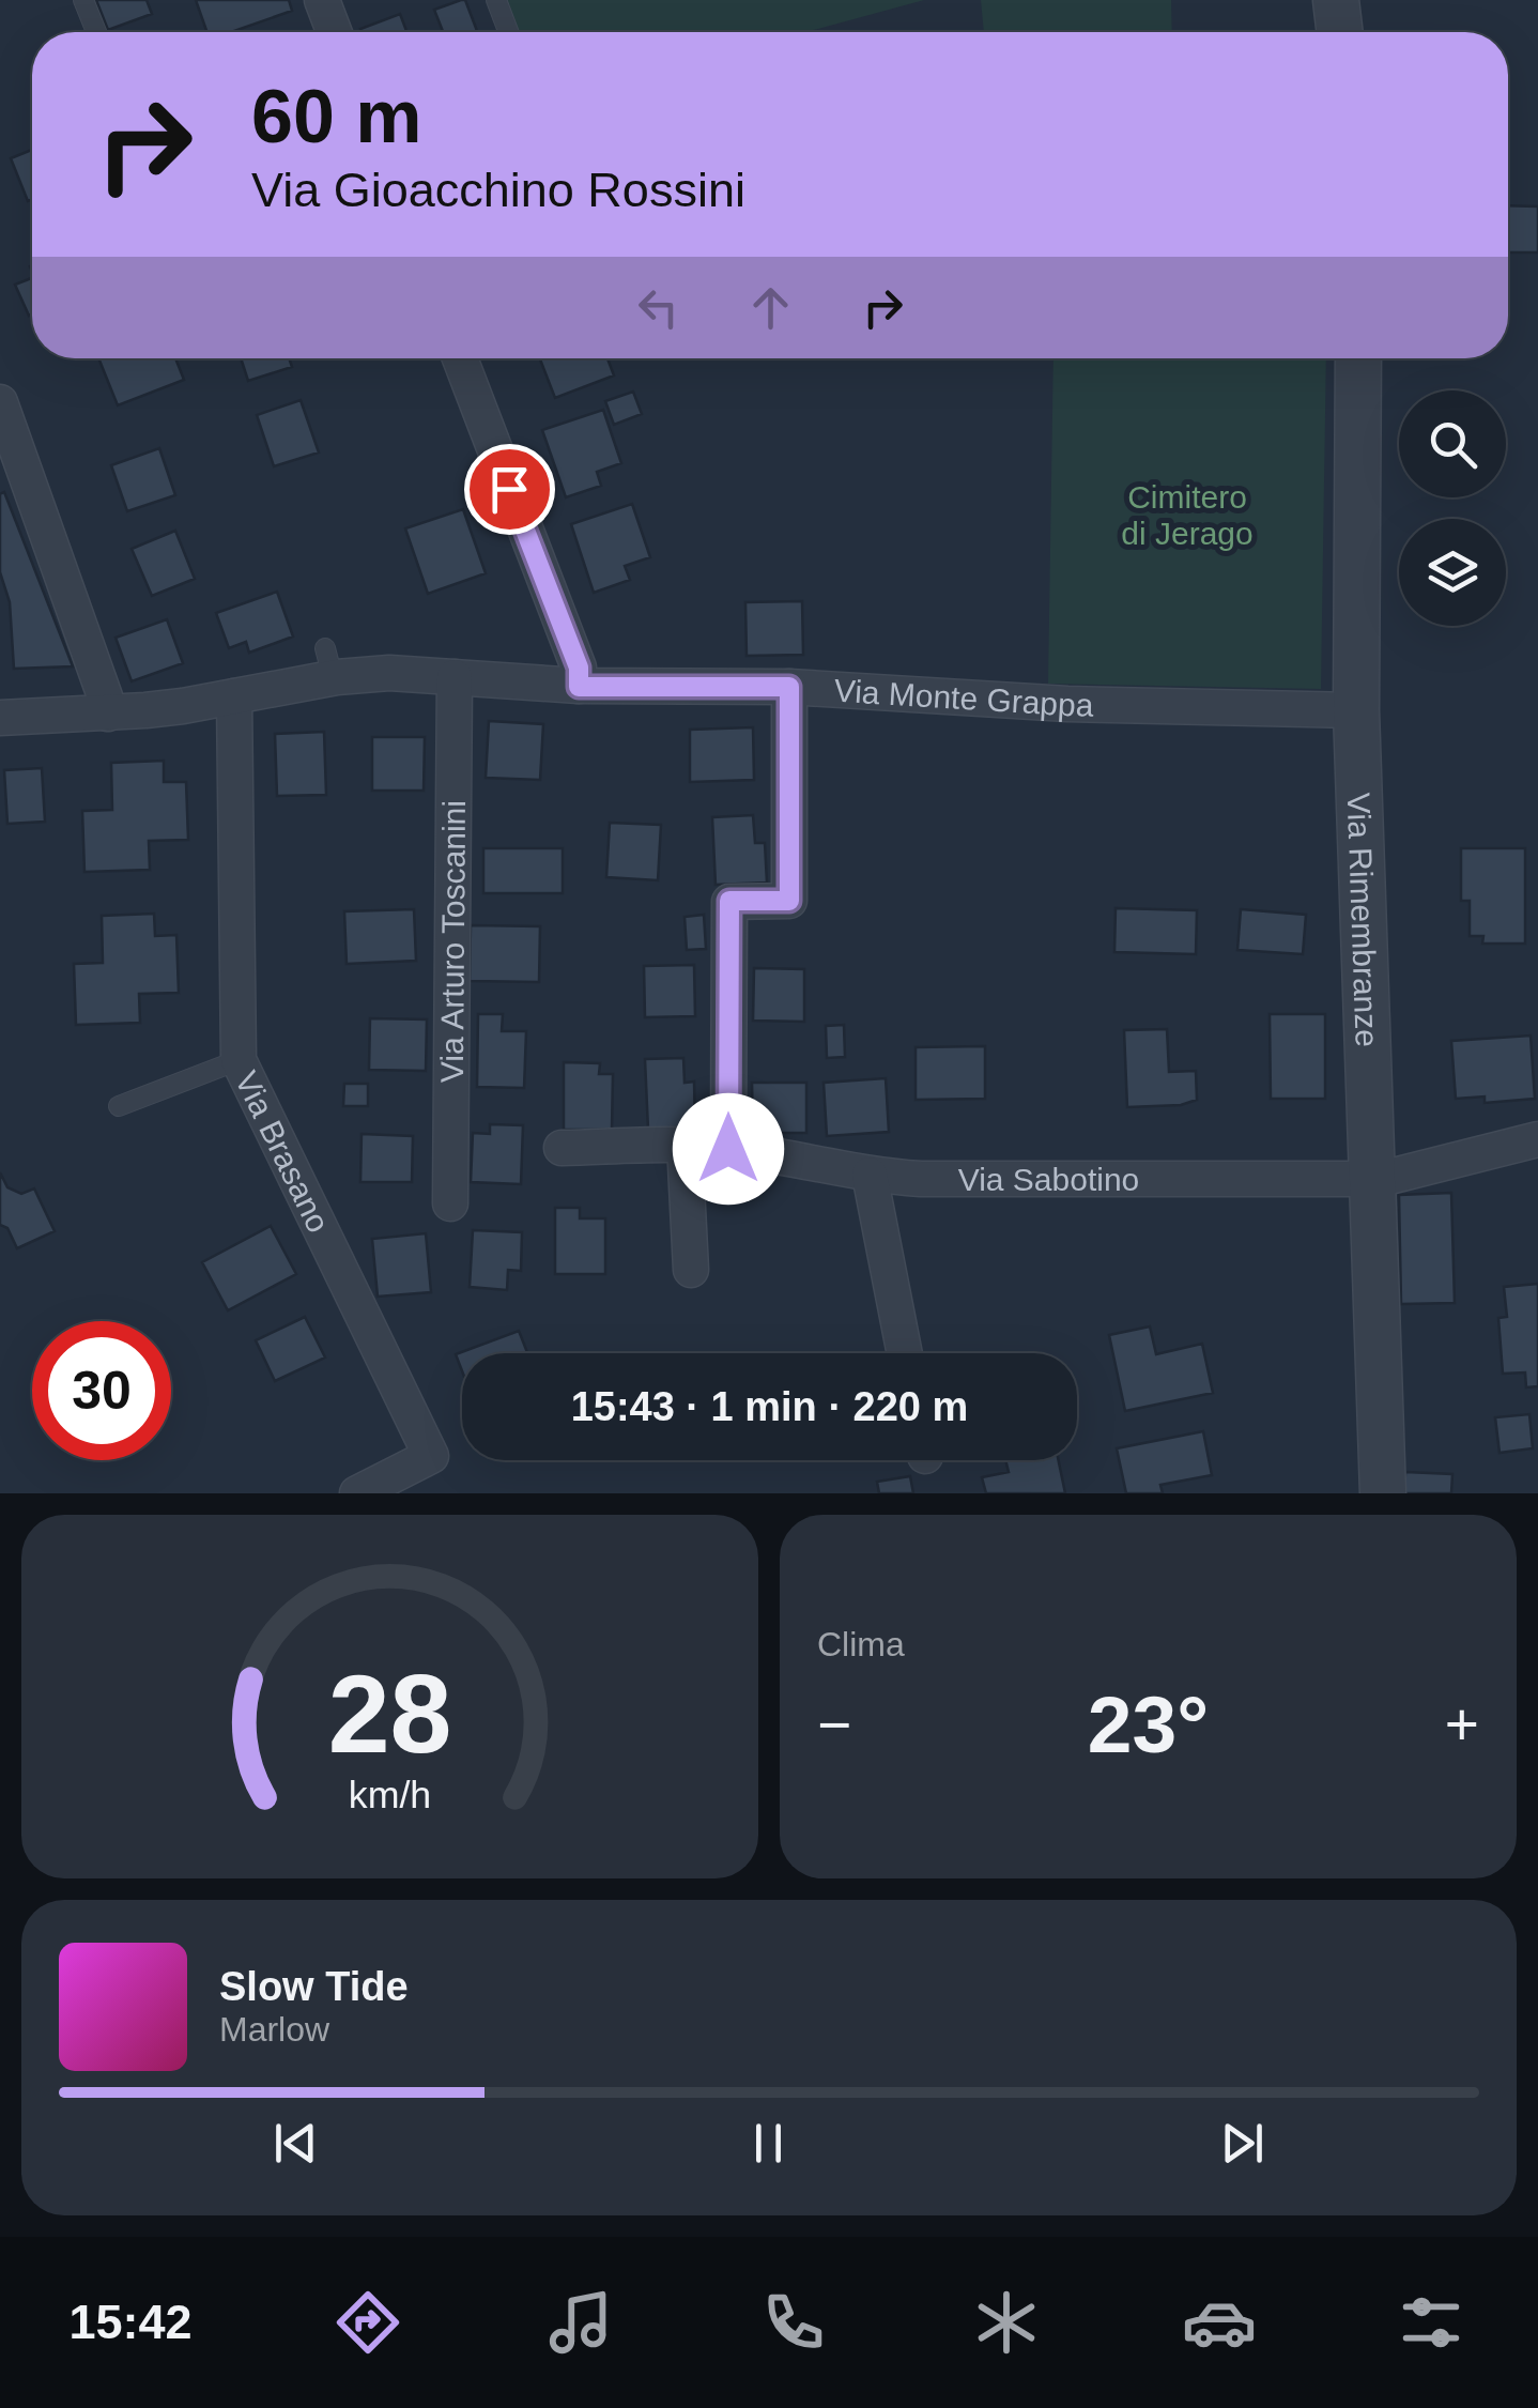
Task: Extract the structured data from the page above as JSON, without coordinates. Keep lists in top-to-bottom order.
{
  "streets": {
    "street": [
      "Via Monte Grappa",
      "Via Rimembranze",
      "Via Arturo Toscanini",
      "Via Brasano",
      "Via Sabotino"
    ]
  },
  "crossings": [
    ["Via Monte Grappa", "Via Rimembranze"],
    ["Via Monte Grappa", "Via Arturo Toscanini"],
    ["Via Monte Grappa", "Via Brasano"],
    ["Via Rimembranze", "Via Sabotino"]
  ],
  "parks": ["Cimitero di Jerago"],
  "page": {
    "turn": ["60 m", "Via Gioacchino Rossini"],
    "limit": "30",
    "trip": "15:43 · 1 min · 220 m",
    "tile": "Clima",
    "heat": ["−", "23°", "+"],
    "song": ["Slow Tide", "Marlow"],
    "tabs": "15:42",
    "gauge": ["28", "km/h"]
  }
}
